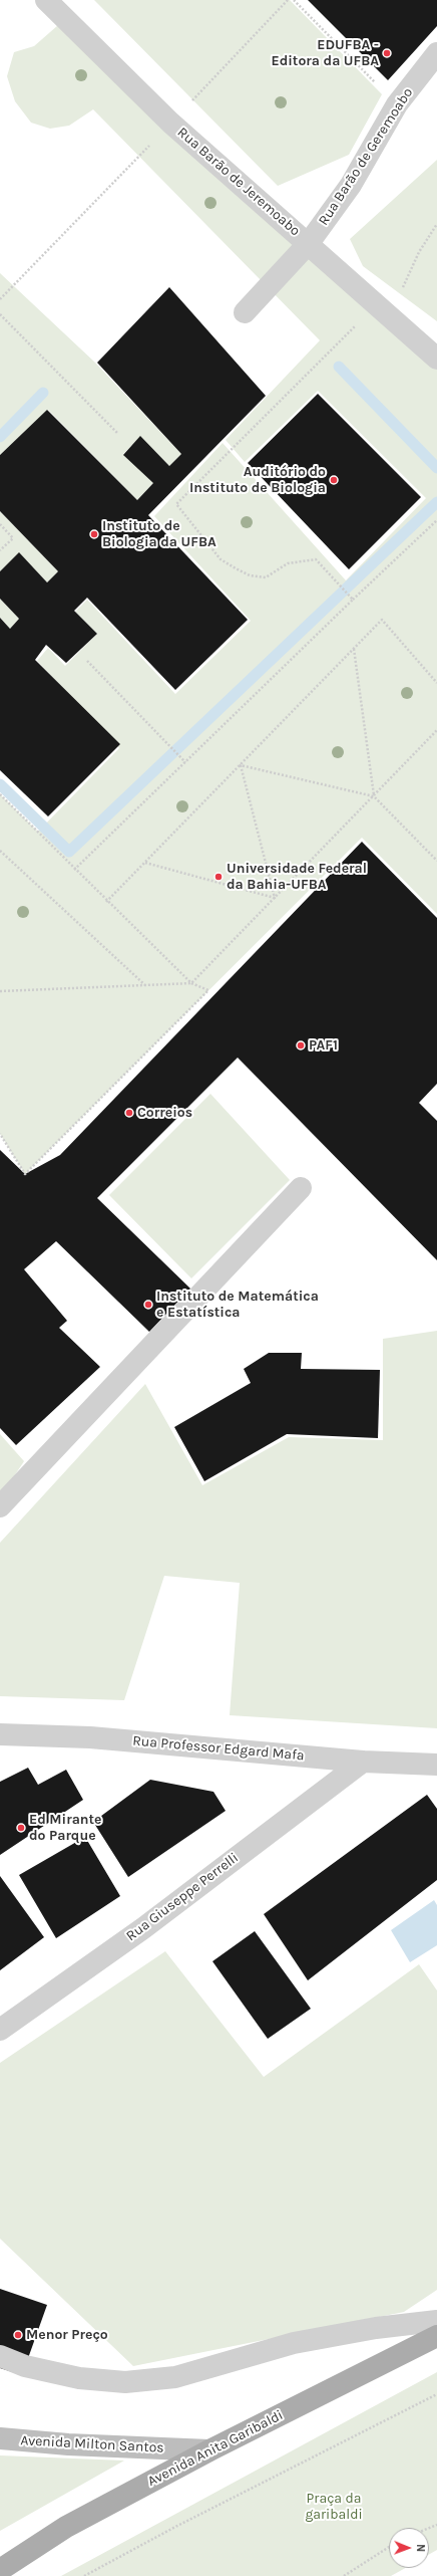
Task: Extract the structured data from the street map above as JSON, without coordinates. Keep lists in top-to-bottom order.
{
  "streets": {
    "main road": ["Avenida Milton Santos", "Avenida Anita Garibaldi"],
    "street": [
      "Rua Barão de Geremoabo",
      "Rua Barão de Jeremoabo",
      "Rua Professor Edgard Mafa",
      "Rua Giuseppe Perrelli"
    ]
  },
  "crossings": [
    ["Rua Barão de Geremoabo", "Rua Barão de Jeremoabo"],
    ["Rua Professor Edgard Mafa", "Rua Giuseppe Perrelli"],
    ["Avenida Milton Santos", "Avenida Anita Garibaldi"]
  ],
  "parks": ["Praça da garibaldi"],
  "places": [
    "EDUFBA - Editora da UFBA",
    "Auditório do Instituto de Biologia",
    "Instituto de Biologia da UFBA",
    "Universidade Federal da Bahia-UFBA",
    "PAF1",
    "Correios",
    "Instituto de Matemática e Estatística",
    "Ed Mirante do Parque",
    "Menor Preço"
  ],
  "north": "right"
}
